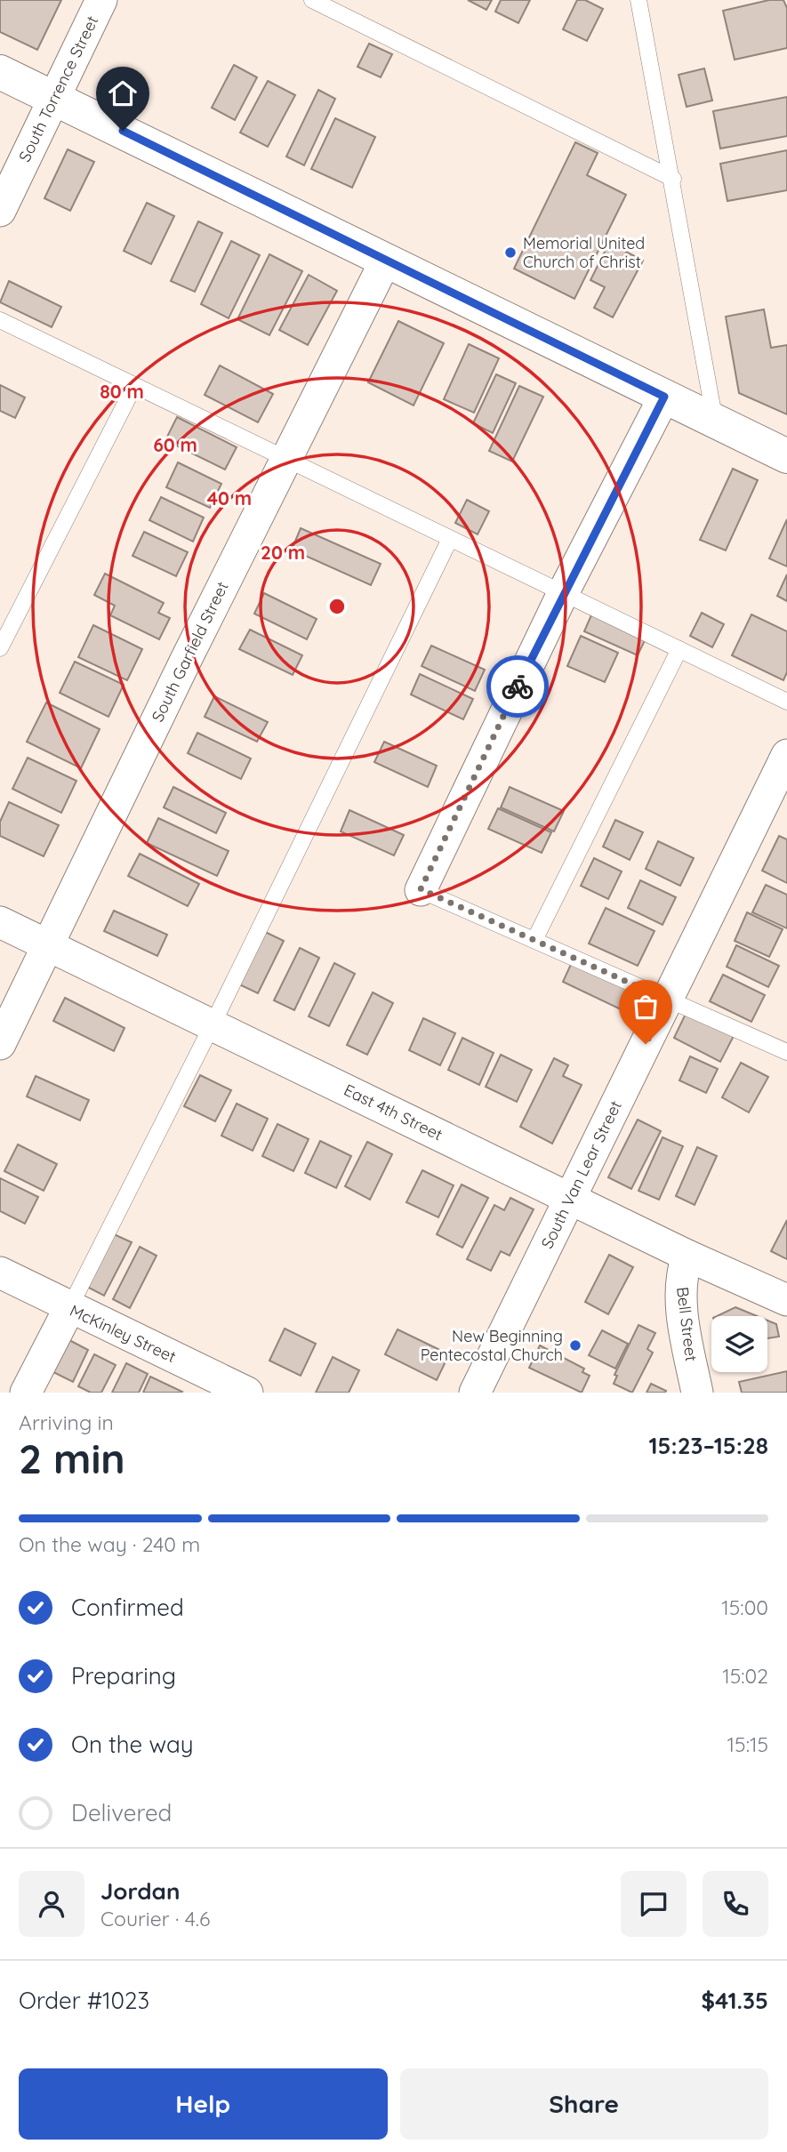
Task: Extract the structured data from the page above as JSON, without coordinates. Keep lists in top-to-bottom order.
{
  "streets": {
    "street": [
      "South Torrence Street",
      "South Garfield Street",
      "East 4th Street",
      "South Van Lear Street",
      "Bell Street",
      "McKinley Street"
    ]
  },
  "crossings": [
    ["South Garfield Street", "East 4th Street"],
    ["East 4th Street", "South Van Lear Street"],
    ["East 4th Street", "Bell Street"]
  ],
  "places": ["Memorial United Church of Christ", "New Beginning Pentecostal Church"],
  "page": {
    "heading": ["2 min", "Arriving in", "15:23–15:28"],
    "panel": [
      "Jordan",
      "Courier · 4.6",
      "Order #1023",
      "$41.35"
    ],
    "bar": "On the way · 240 m",
    "list": [
      ["Confirmed", "15:00"],
      ["Preparing", "15:02"],
      ["On the way", "15:15"],
      "Delivered"
    ],
    "buttons": ["Help", "Share"]
  },
  "rings": [
    "80 m",
    "60 m",
    "40 m",
    "20 m"
  ]
}
